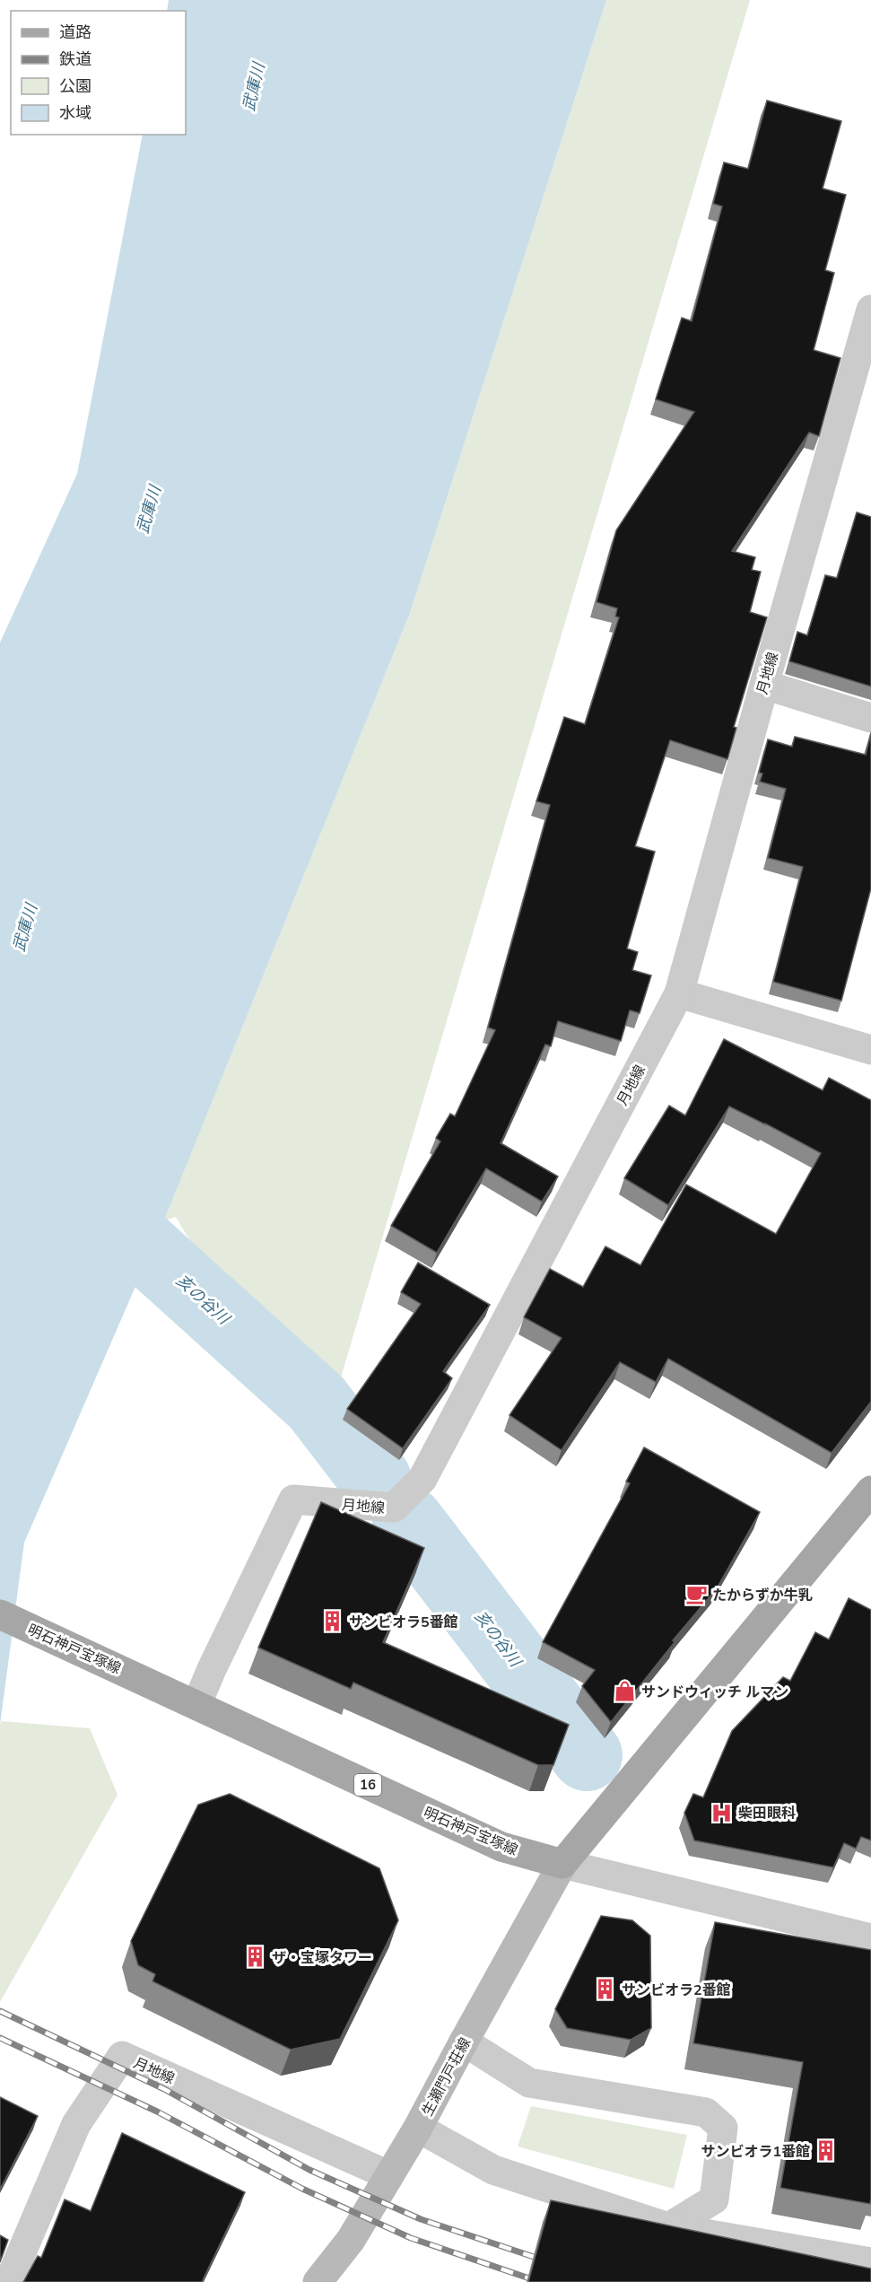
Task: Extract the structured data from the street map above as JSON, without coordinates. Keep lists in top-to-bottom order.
{
  "streets": {
    "main road": ["明石神戸宝塚線", "16", "生瀬門戸荘線"],
    "street": ["月地線"]
  },
  "crossings": [
    ["月地線", "明石神戸宝塚線"],
    ["月地線", "生瀬門戸荘線"],
    ["明石神戸宝塚線", "生瀬門戸荘線"]
  ],
  "water": ["武庫川", "亥の谷川"],
  "places": {
    "cafe": ["たからずか牛乳"],
    "building": [
      "サンビオラ5番館",
      "ザ・宝塚タワー",
      "サンビオラ2番館",
      "サンビオラ1番館"
    ],
    "shop": ["サンドウィッチ ルマン"],
    "hospital": ["柴田眼科"]
  },
  "legend": [
    "道路",
    "鉄道",
    "公園",
    "水域"
  ]
}
